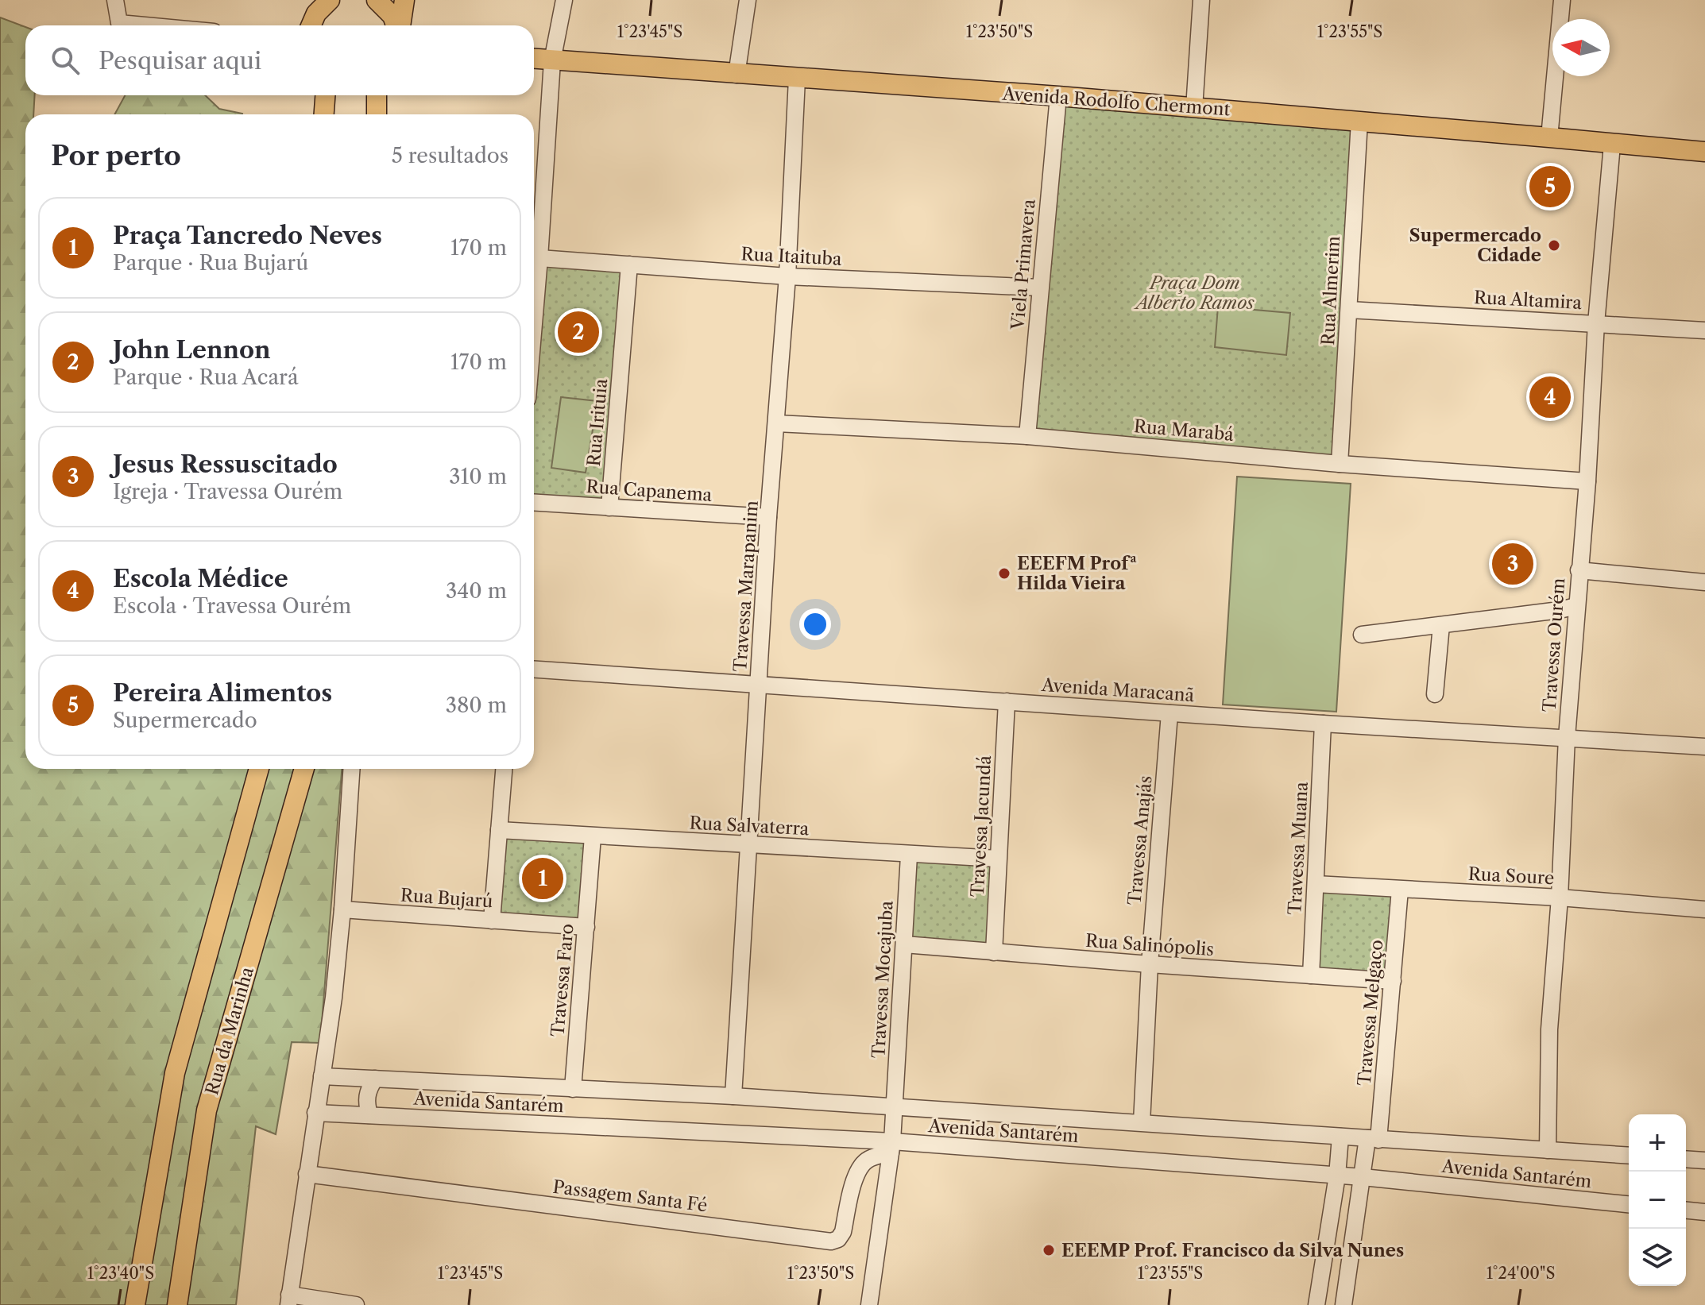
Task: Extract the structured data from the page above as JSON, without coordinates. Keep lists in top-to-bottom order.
{
  "streets": {
    "main road": ["Avenida Rodolfo Chermont", "Rua da Marinha"],
    "street": [
      "Rua Itaituba",
      "Viela Primavera",
      "Rua Almerim",
      "Rua Altamira",
      "Rua Irituia",
      "Rua Marabá",
      "Rua Capanema",
      "Travessa Marapanim",
      "Travessa Ourém",
      "Avenida Maracanã",
      "Rua Salvaterra",
      "Travessa Jacundá",
      "Travessa Anajás",
      "Travessa Muana",
      "Rua Soure",
      "Rua Bujarú",
      "Rua Salinópolis",
      "Travessa Mocajuba",
      "Travessa Faro",
      "Travessa Melgaço",
      "Avenida Santarém",
      "Passagem Santa Fé"
    ]
  },
  "crossings": [
    ["Avenida Rodolfo Chermont", "Viela Primavera"],
    ["Avenida Rodolfo Chermont", "Rua Almerim"],
    ["Avenida Rodolfo Chermont", "Travessa Marapanim"],
    ["Avenida Rodolfo Chermont", "Travessa Ourém"],
    ["Rua Itaituba", "Viela Primavera"],
    ["Rua Itaituba", "Rua Irituia"],
    ["Rua Itaituba", "Travessa Marapanim"],
    ["Viela Primavera", "Rua Marabá"],
    ["Rua Almerim", "Rua Altamira"],
    ["Rua Almerim", "Rua Marabá"],
    ["Rua Altamira", "Travessa Ourém"],
    ["Rua Irituia", "Rua Capanema"],
    ["Rua Marabá", "Travessa Marapanim"],
    ["Rua Marabá", "Travessa Ourém"],
    ["Rua Capanema", "Travessa Marapanim"],
    ["Travessa Marapanim", "Avenida Maracanã"],
    ["Travessa Marapanim", "Rua Salvaterra"],
    ["Travessa Marapanim", "Avenida Santarém"],
    ["Travessa Ourém", "Avenida Maracanã"],
    ["Travessa Ourém", "Rua Soure"],
    ["Travessa Ourém", "Avenida Santarém"],
    ["Avenida Maracanã", "Travessa Jacundá"],
    ["Avenida Maracanã", "Travessa Anajás"],
    ["Avenida Maracanã", "Travessa Muana"],
    ["Rua Salvaterra", "Travessa Jacundá"],
    ["Rua Salvaterra", "Travessa Mocajuba"],
    ["Rua Salvaterra", "Travessa Faro"],
    ["Travessa Jacundá", "Rua Salinópolis"],
    ["Travessa Anajás", "Rua Salinópolis"],
    ["Travessa Anajás", "Avenida Santarém"],
    ["Travessa Muana", "Rua Soure"],
    ["Travessa Muana", "Rua Salinópolis"],
    ["Rua Soure", "Travessa Melgaço"],
    ["Rua Bujarú", "Travessa Faro"],
    ["Rua Salinópolis", "Travessa Mocajuba"],
    ["Rua Salinópolis", "Travessa Melgaço"],
    ["Travessa Mocajuba", "Avenida Santarém"],
    ["Travessa Mocajuba", "Passagem Santa Fé"],
    ["Travessa Faro", "Avenida Santarém"],
    ["Travessa Melgaço", "Avenida Santarém"],
    ["Avenida Santarém", "Passagem Santa Fé"]
  ],
  "parks": ["Praça Dom Alberto Ramos"],
  "places": ["Supermercado Cidade", "EEEFM Profª Hilda Vieira", "EEEMP Prof. Francisco da Silva Nunes"],
  "north": "left",
  "page": {
    "search": "Pesquisar aqui",
    "heading": ["Por perto", "5 resultados"],
    "pins": [
      "5",
      "2",
      "4",
      "3",
      "1"
    ],
    "list": [
      {
        "mark": "1",
        "name": "Praça Tancredo Neves",
        "note": "Parque · Rua Bujarú",
        "value": "170 m"
      },
      {
        "mark": "2",
        "name": "John Lennon",
        "note": "Parque · Rua Acará",
        "value": "170 m"
      },
      {
        "mark": "3",
        "name": "Jesus Ressuscitado",
        "note": "Igreja · Travessa Ourém",
        "value": "310 m"
      },
      {
        "mark": "4",
        "name": "Escola Médice",
        "note": "Escola · Travessa Ourém",
        "value": "340 m"
      },
      {
        "mark": "5",
        "name": "Pereira Alimentos",
        "note": "Supermercado",
        "value": "380 m"
      }
    ],
    "map_buttons": ["+", "−"]
  },
  "coordinates": [
    "1°23'45\"S",
    "1°23'50\"S",
    "1°23'55\"S",
    "1°23'40\"S",
    "1°24'00\"S"
  ]
}
